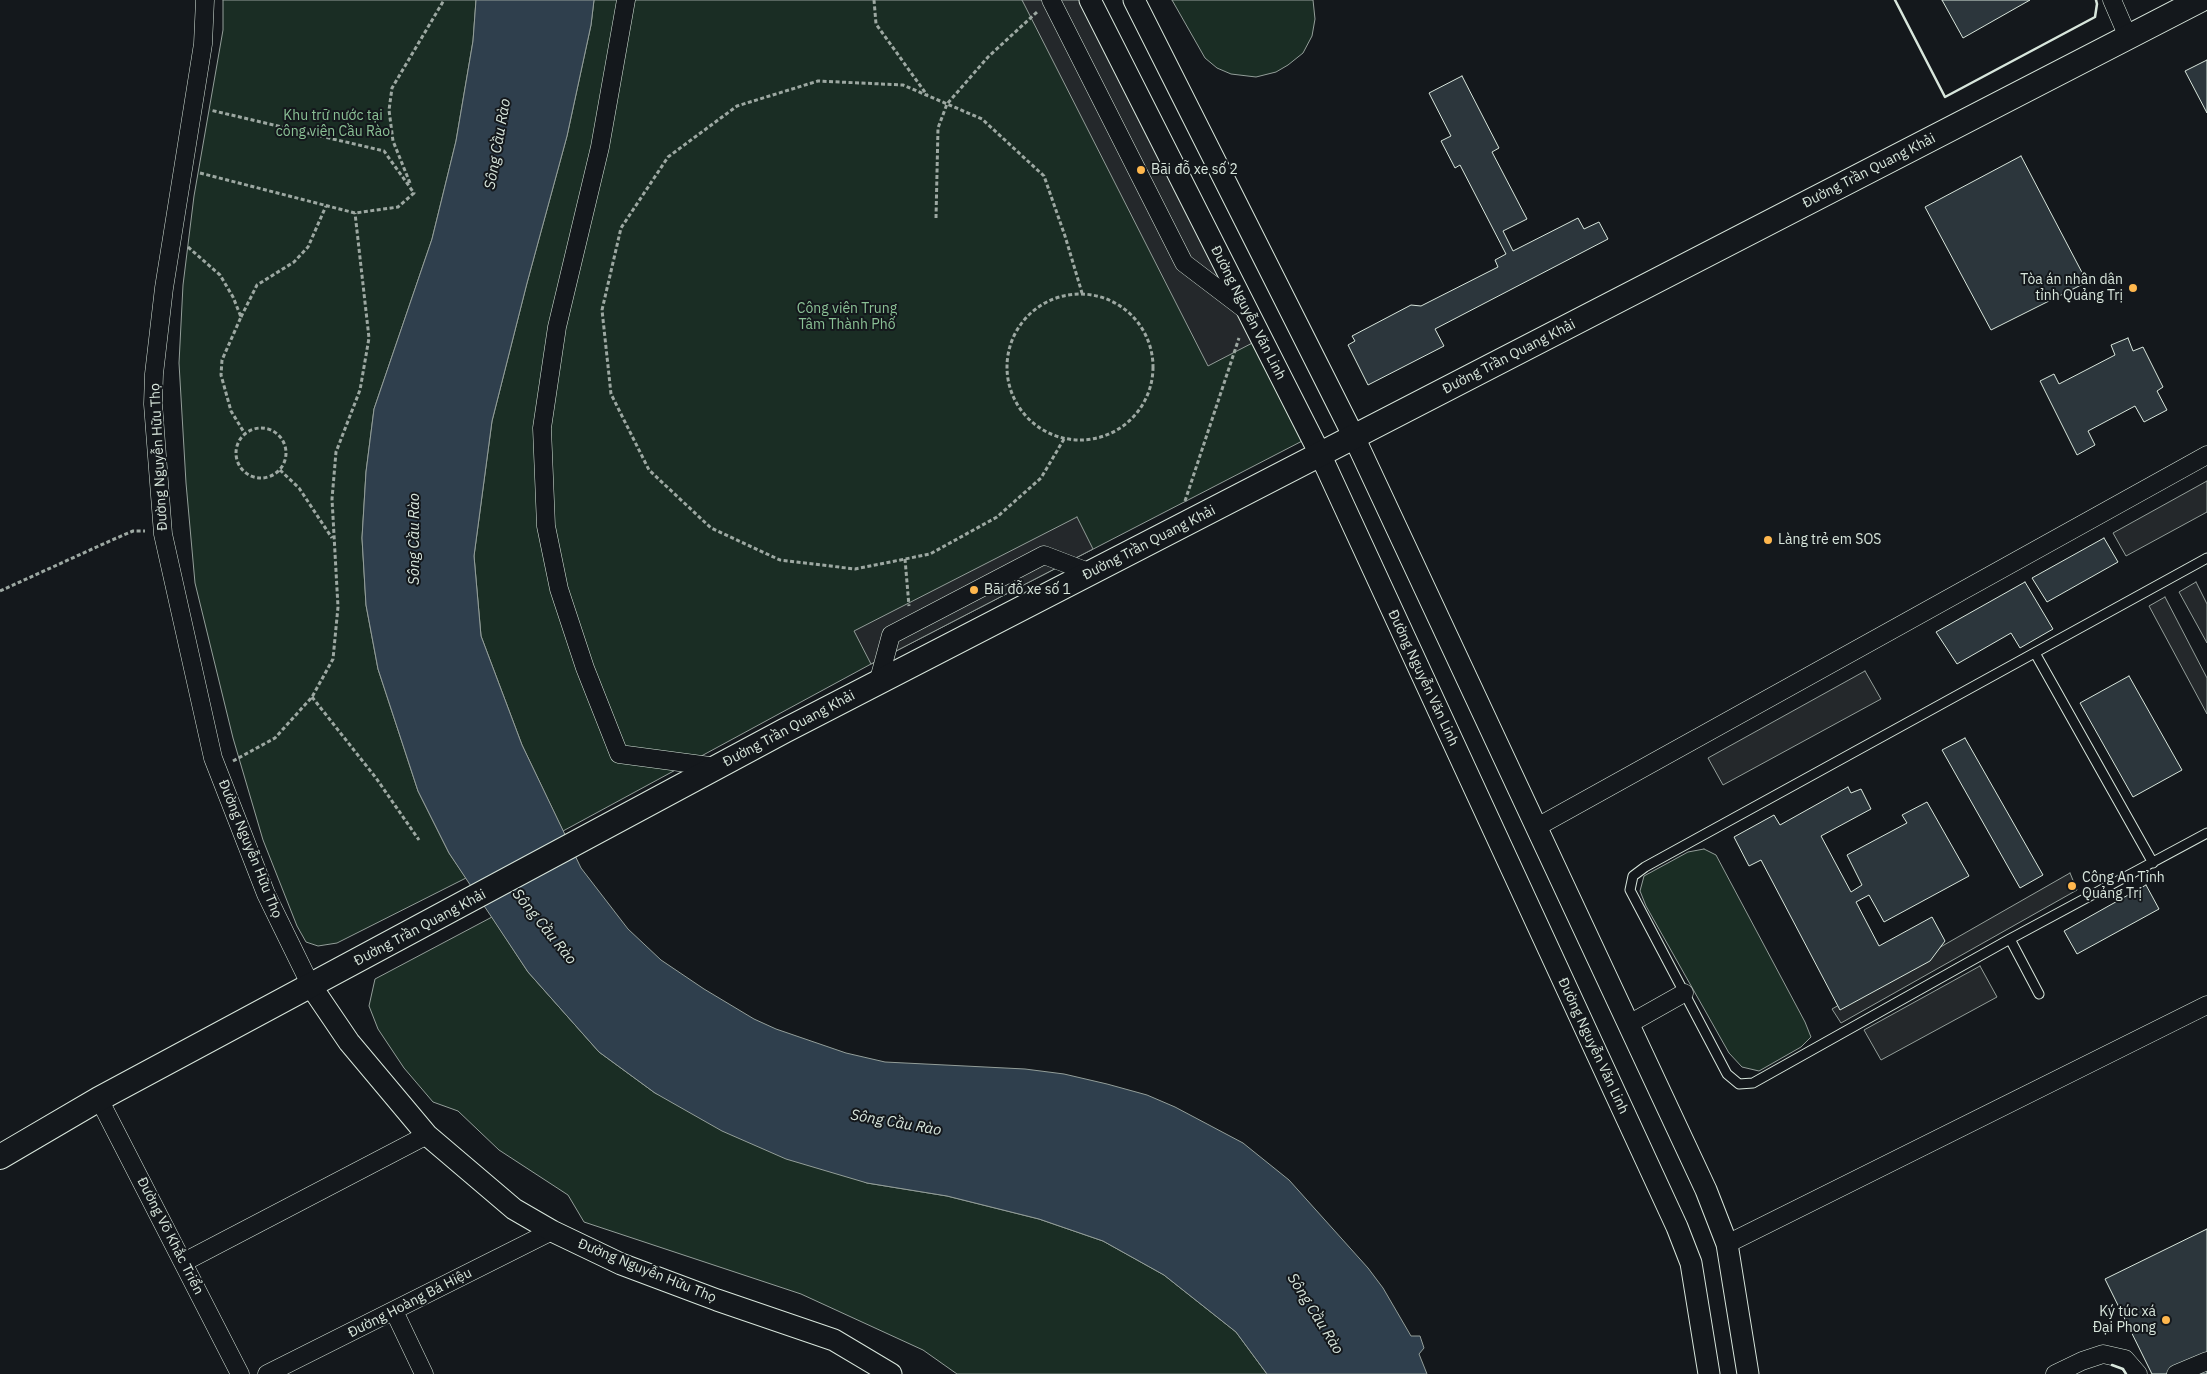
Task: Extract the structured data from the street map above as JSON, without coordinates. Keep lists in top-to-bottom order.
{
  "streets": {
    "main road": ["Đường Trần Quang Khải"],
    "street": [
      "Đường Nguyễn Văn Linh",
      "Đường Nguyễn Hữu Thọ",
      "Đường Võ Khắc Triển",
      "Đường Hoàng Bá Hiệu"
    ]
  },
  "crossings": [
    ["Đường Trần Quang Khải", "Đường Nguyễn Văn Linh"],
    ["Đường Trần Quang Khải", "Đường Nguyễn Hữu Thọ"],
    ["Đường Trần Quang Khải", "Đường Võ Khắc Triển"],
    ["Đường Nguyễn Hữu Thọ", "Đường Hoàng Bá Hiệu"]
  ],
  "water": ["Sông Cầu Rào"],
  "parks": ["Khu trữ nước tại công viên Cầu Rào", "Công viên Trung Tâm Thành Phố"],
  "places": [
    "Bãi đỗ xe số 2",
    "Tòa án nhân dân tỉnh Quảng Trị",
    "Làng trẻ em SOS",
    "Bãi đỗ xe số 1",
    "Công An Tỉnh Quảng Trị",
    "Ký túc xá Đại Phong"
  ]
}
